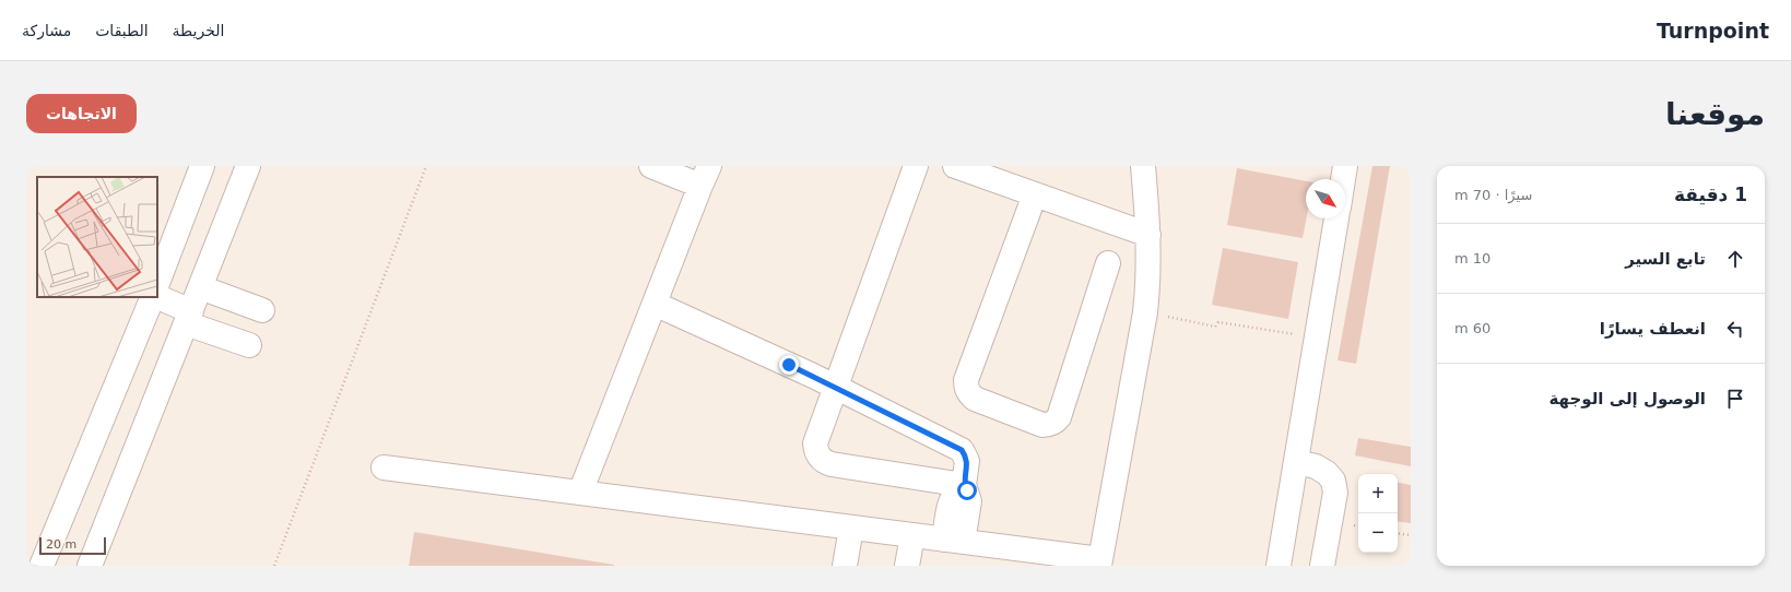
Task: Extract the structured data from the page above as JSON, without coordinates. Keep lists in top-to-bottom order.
{
  "scale_bar": "20 m",
  "north": "bottom right",
  "page": {
    "header": "Turnpoint",
    "nav": ["الخريطة", "الطبقات", "مشاركة"],
    "buttons": "الاتجاهات",
    "title": "موقعنا",
    "heading": ["1 دقيقة", "سيرًا · 70 m"],
    "list": [
      ["تابع السير", "10 m"],
      ["انعطف يسارًا", "60 m"],
      "الوصول إلى الوجهة"
    ],
    "map_buttons": ["+", "−"],
    "scale": "20 m"
  }
}
